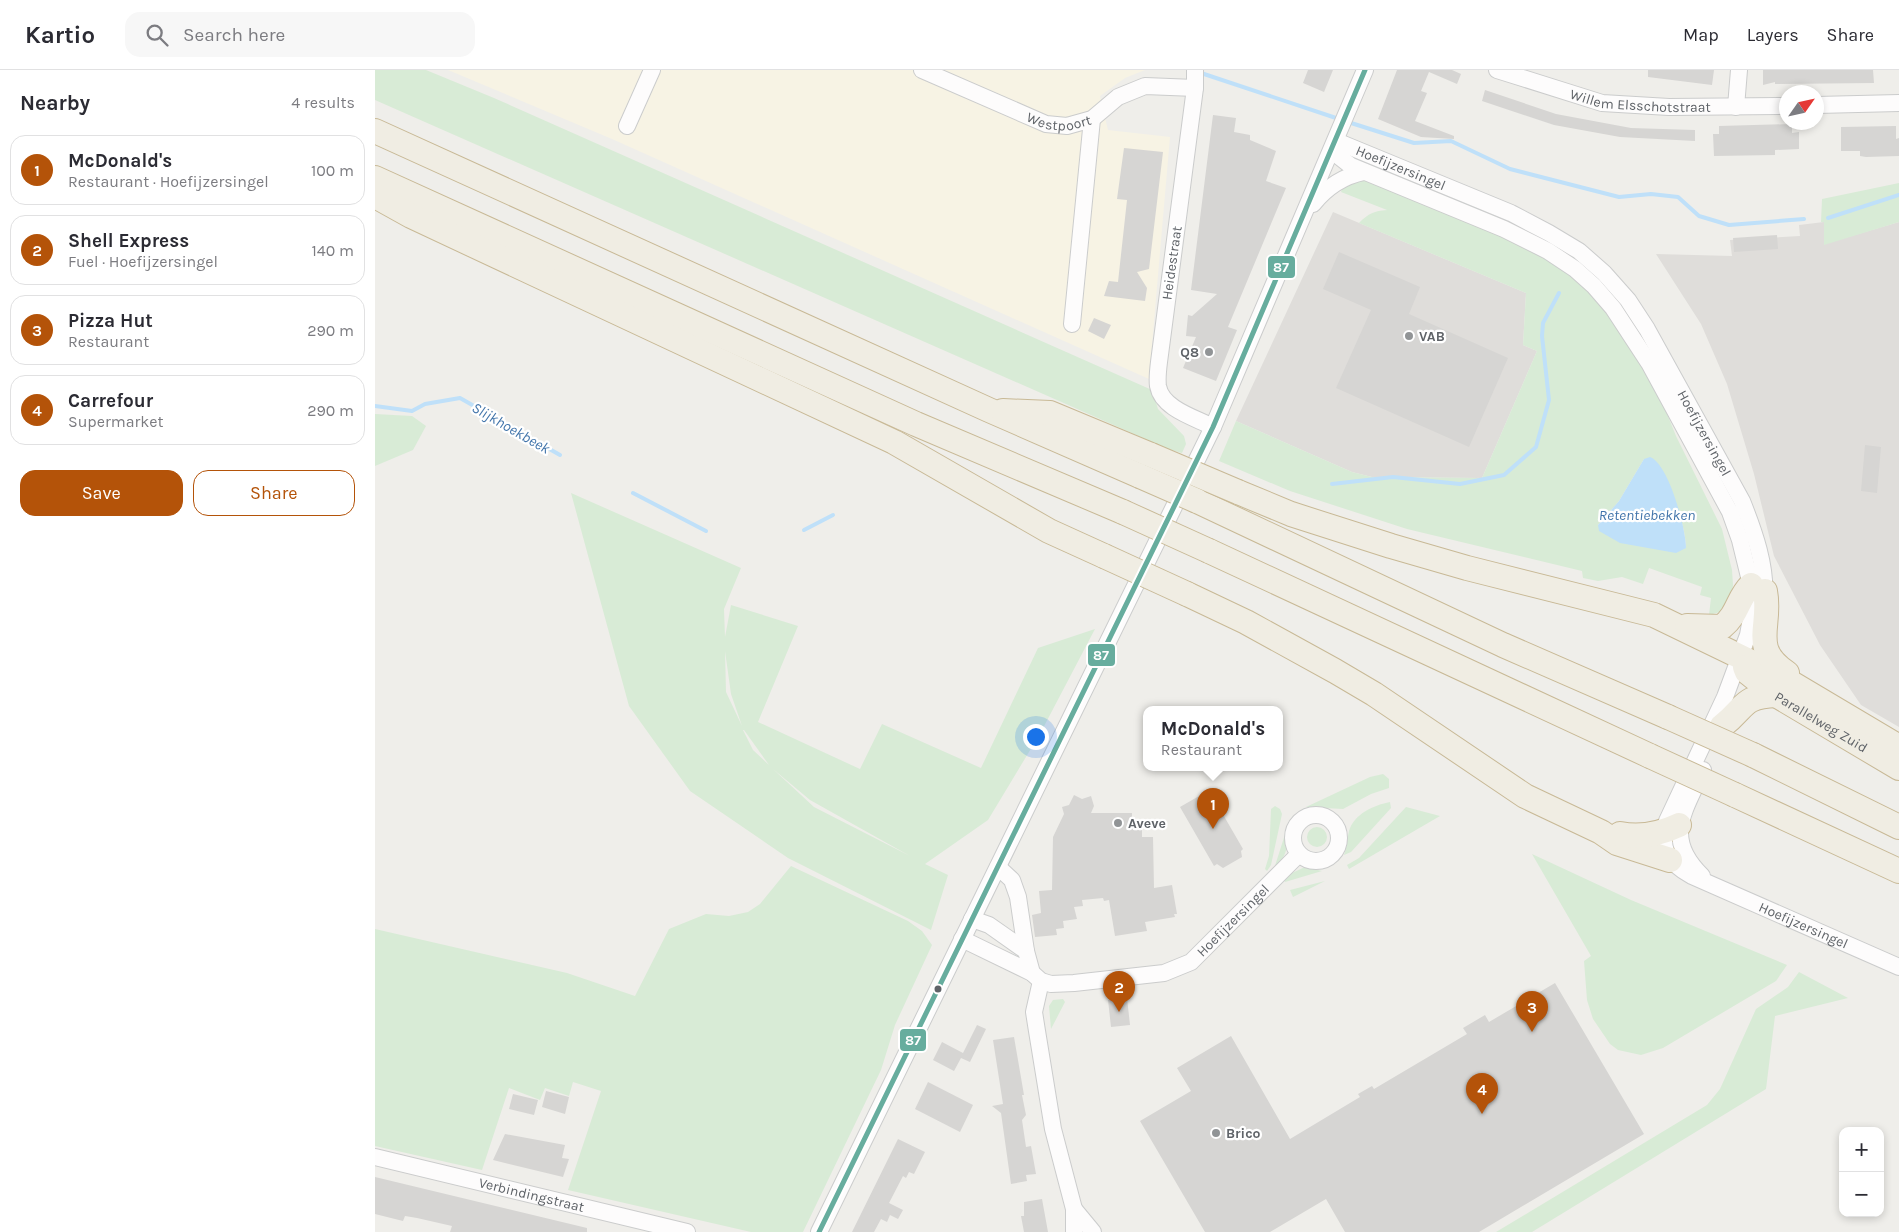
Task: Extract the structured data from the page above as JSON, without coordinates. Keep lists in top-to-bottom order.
{
  "streets": {
    "highway": ["Parallelweg Zuid"],
    "street": [
      "Willem Elsschotstraat",
      "Westpoort",
      "Hoefijzersingel",
      "Heidestraat",
      "Verbindingstraat"
    ]
  },
  "crossings": [
    ["Westpoort", "Heidestraat"],
    ["Hoefijzersingel", "Parallelweg Zuid"]
  ],
  "water": ["Slijkhoekbeek", "Retentiebekken"],
  "places": [
    "VAB",
    "Q8",
    "Aveve",
    "Brico"
  ],
  "lines": ["transit line 87"],
  "north": "top right",
  "page": {
    "header": "Kartio",
    "search": "Search here",
    "nav": ["Map", "Layers", "Share"],
    "heading": ["Nearby", "4 results"],
    "list": [
      {
        "mark": "1",
        "name": "McDonald's",
        "note": "Restaurant · Hoefijzersingel",
        "value": "100 m"
      },
      {
        "mark": "2",
        "name": "Shell Express",
        "note": "Fuel · Hoefijzersingel",
        "value": "140 m"
      },
      {
        "mark": "3",
        "name": "Pizza Hut",
        "note": "Restaurant",
        "value": "290 m"
      },
      {
        "mark": "4",
        "name": "Carrefour",
        "note": "Supermarket",
        "value": "290 m"
      }
    ],
    "buttons": ["Save", "Share"],
    "popup": ["McDonald's", "Restaurant"],
    "pins": [
      "1",
      "2",
      "3",
      "4"
    ],
    "map_buttons": ["+", "−"]
  }
}
